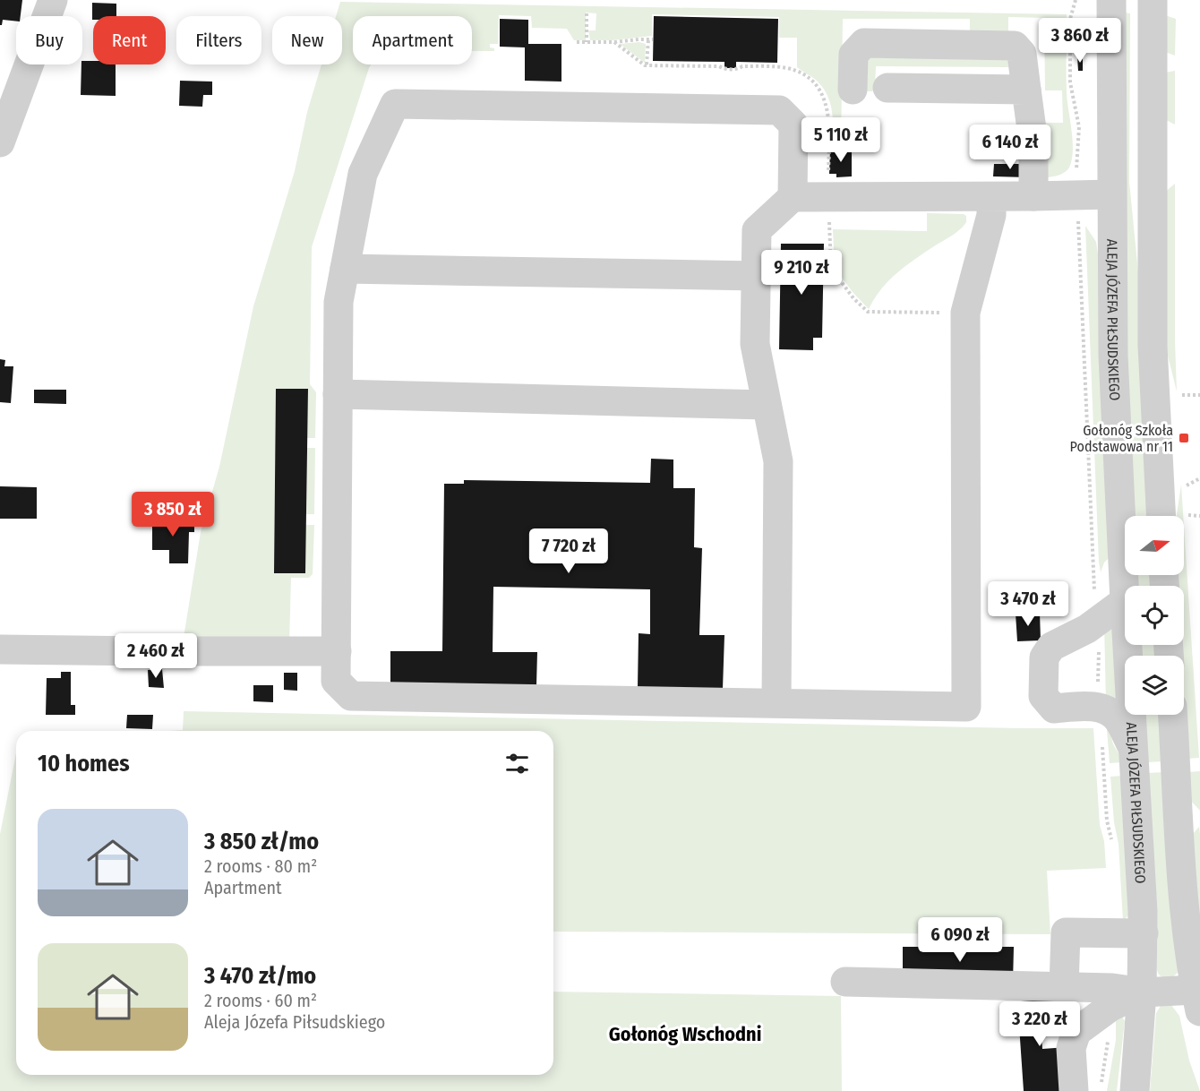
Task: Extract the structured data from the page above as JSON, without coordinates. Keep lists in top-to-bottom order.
{
  "streets": {
    "street": ["ALEJA JÓZEFA PIŁSUDSKIEGO"]
  },
  "districts": ["Gołonóg Wschodni"],
  "places": {
    "transit": ["Gołonóg Szkoła Podstawowa nr 11"]
  },
  "north": "right",
  "page": {
    "chip": [
      "Buy",
      "Rent",
      "Filters",
      "New",
      "Apartment"
    ],
    "price": [
      "3 860 zł",
      "5 110 zł",
      "6 140 zł",
      "9 210 zł",
      "3 850 zł",
      "7 720 zł",
      "3 470 zł",
      "2 460 zł",
      "6 090 zł",
      "3 220 zł"
    ],
    "heading": "10 homes",
    "list": [
      {
        "name": "3 850 zł/mo",
        "note": "2 rooms · 80 m² · Apartment"
      },
      {
        "name": "3 470 zł/mo",
        "note": "2 rooms · 60 m² · Aleja Józefa Piłsudskiego"
      }
    ]
  }
}
